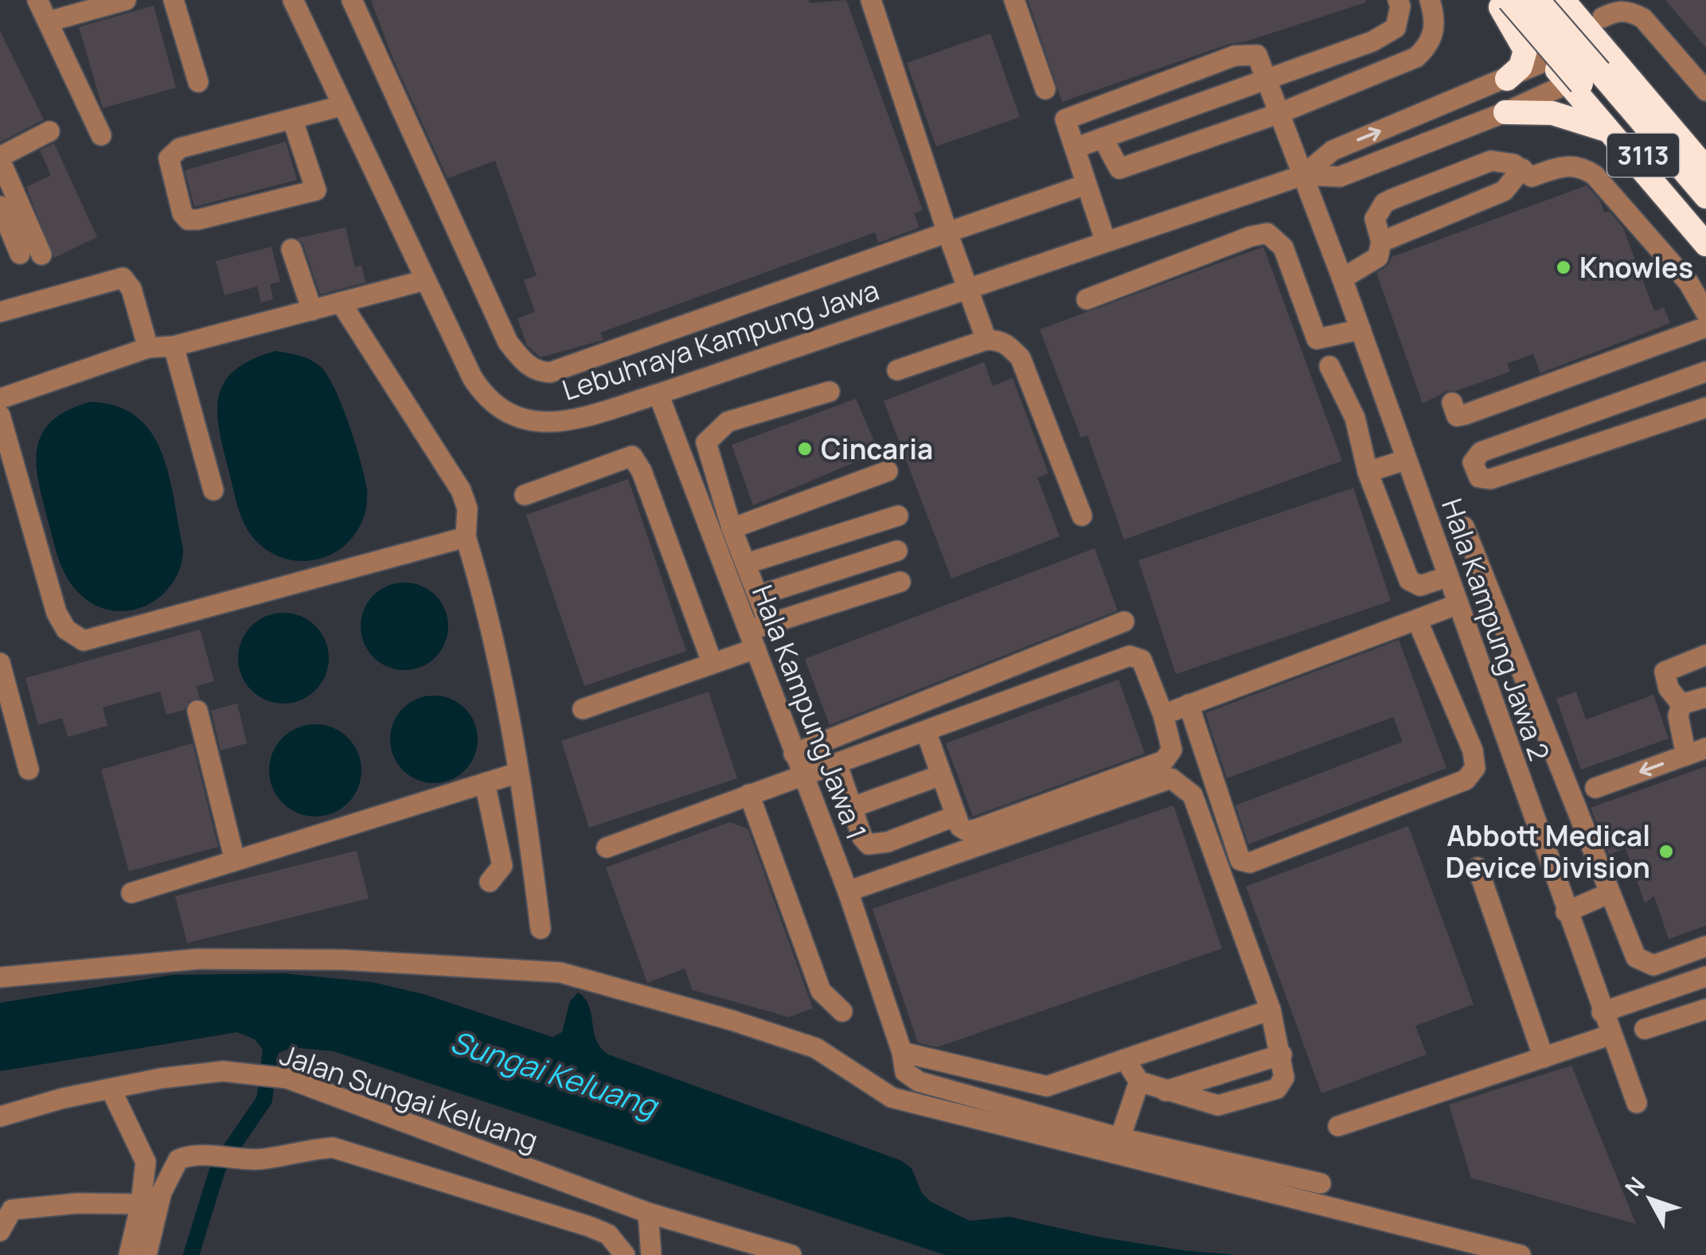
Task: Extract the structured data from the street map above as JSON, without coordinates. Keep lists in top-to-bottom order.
{
  "streets": {
    "highway": ["3113"],
    "street": [
      "Lebuhraya Kampung Jawa",
      "Hala Kampung Jawa 2",
      "Hala Kampung Jawa 1",
      "Jalan Sungai Keluang"
    ]
  },
  "crossings": [
    ["3113", "Lebuhraya Kampung Jawa"],
    ["Lebuhraya Kampung Jawa", "Hala Kampung Jawa 2"],
    ["Lebuhraya Kampung Jawa", "Hala Kampung Jawa 1"]
  ],
  "water": ["Sungai Keluang"],
  "places": ["Knowles", "Cincaria", "Abbott Medical Device Division"],
  "north": "top left"
}
